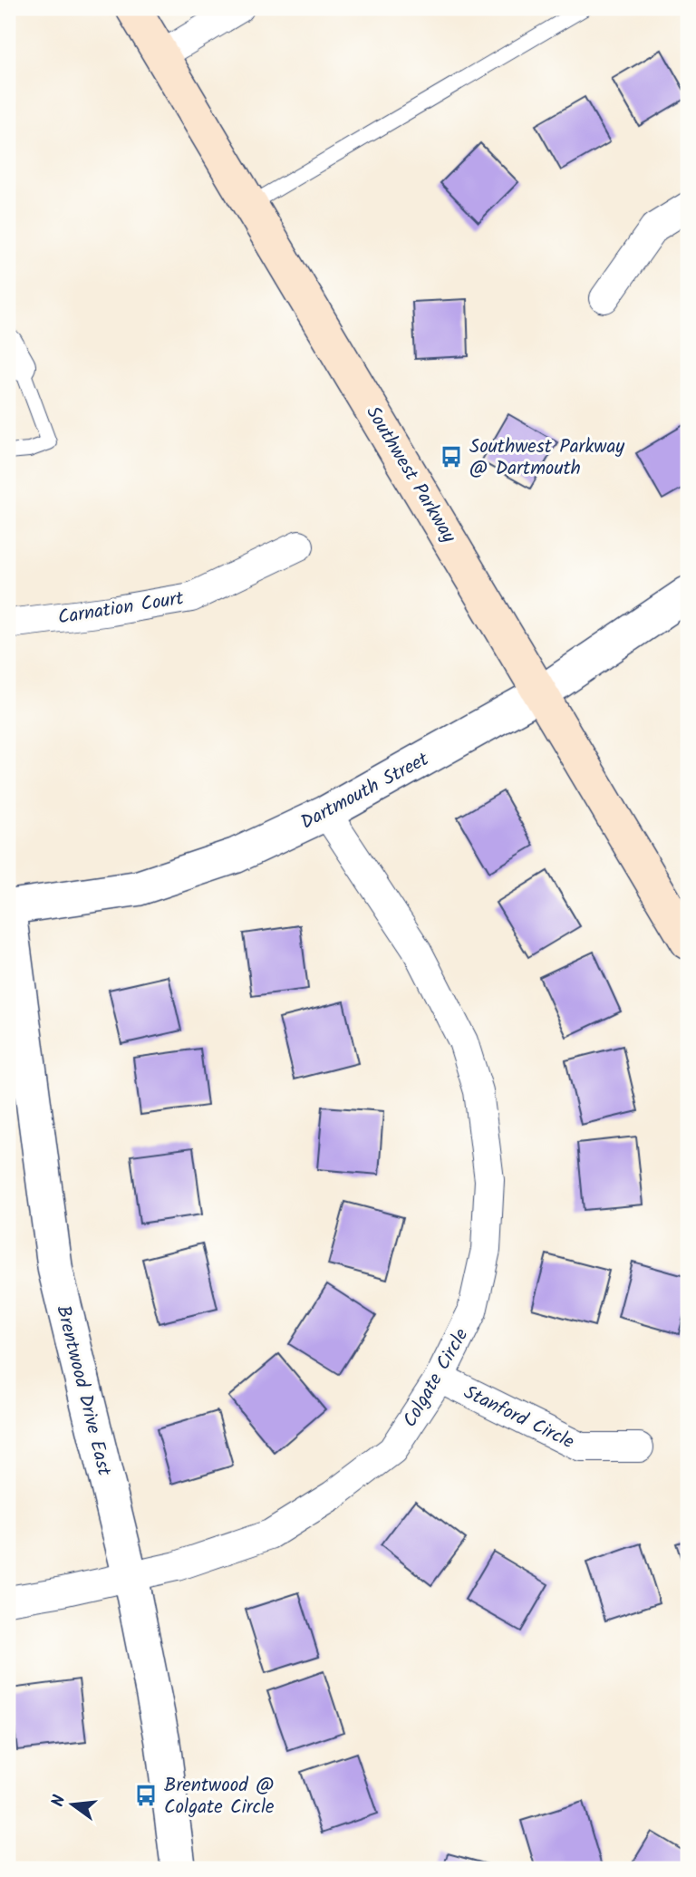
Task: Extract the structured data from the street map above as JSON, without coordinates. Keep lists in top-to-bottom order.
{
  "streets": {
    "main road": ["Southwest Parkway"],
    "street": [
      "Carnation Court",
      "Dartmouth Street",
      "Colgate Circle",
      "Brentwood Drive East",
      "Stanford Circle"
    ]
  },
  "crossings": [
    ["Southwest Parkway", "Dartmouth Street"],
    ["Dartmouth Street", "Colgate Circle"],
    ["Dartmouth Street", "Brentwood Drive East"],
    ["Colgate Circle", "Brentwood Drive East"],
    ["Colgate Circle", "Stanford Circle"]
  ],
  "places": {
    "bus stop": ["Southwest Parkway @ Dartmouth", "Brentwood @ Colgate Circle"]
  },
  "north": "left"
}
